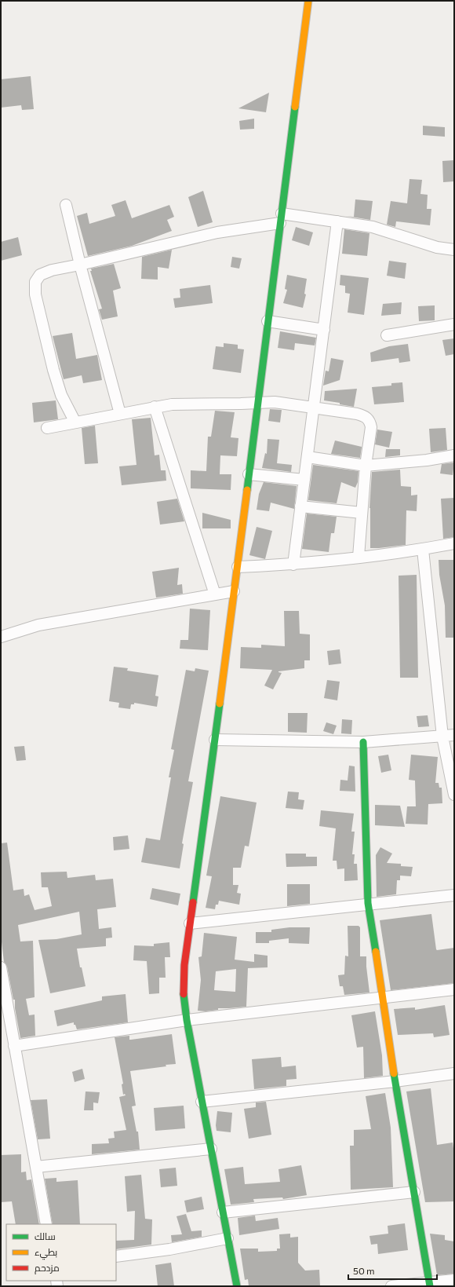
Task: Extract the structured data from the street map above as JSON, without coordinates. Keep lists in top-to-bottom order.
{
  "legend": ["سالك", "بطيء", "مزدحم"],
  "scale_bar": "50 m"
}
